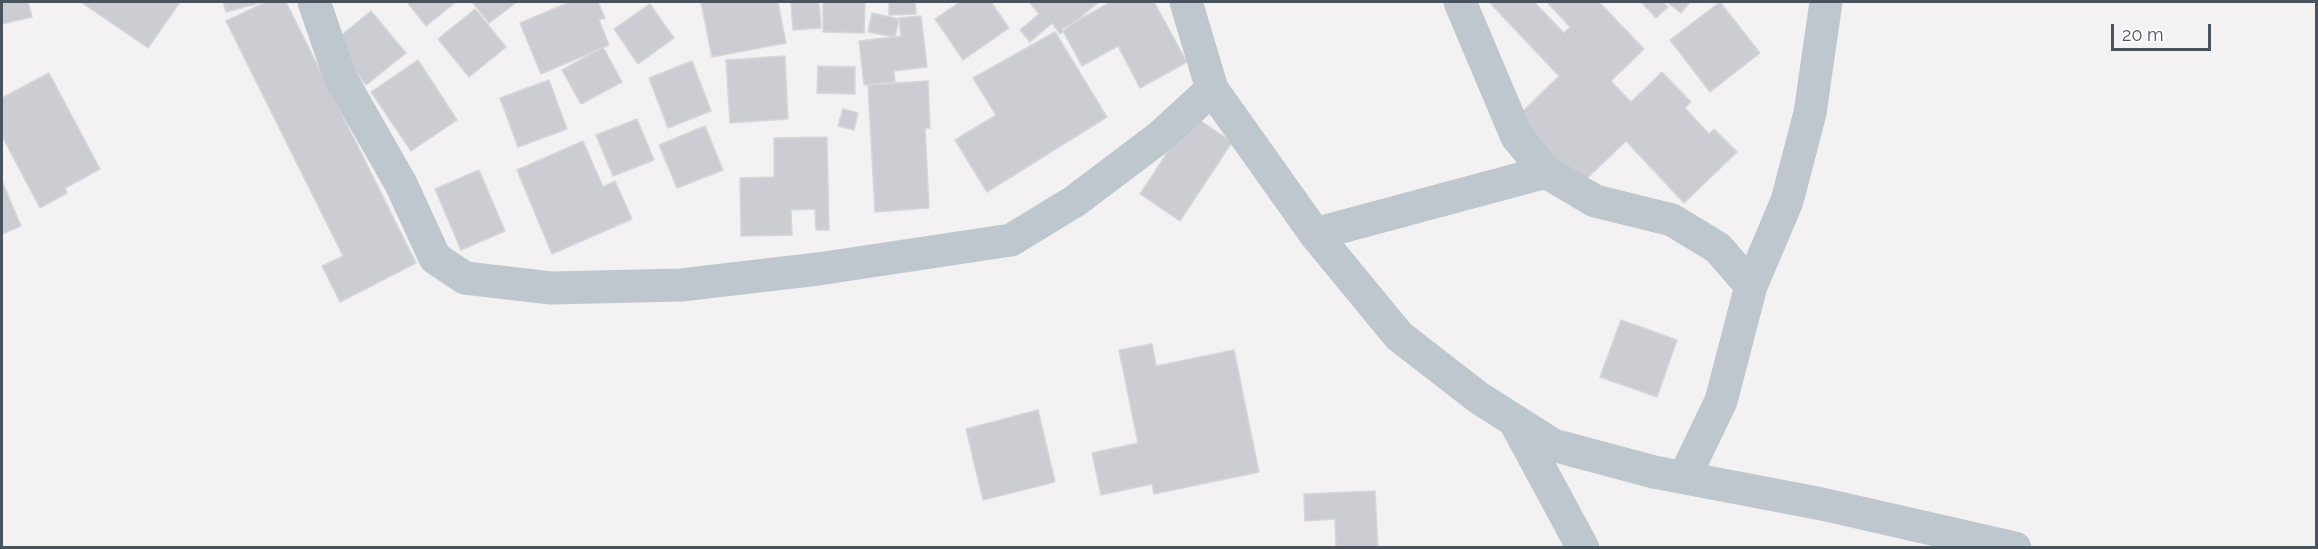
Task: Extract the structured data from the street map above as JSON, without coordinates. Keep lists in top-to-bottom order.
{
  "scale_bar": "20 m"
}
